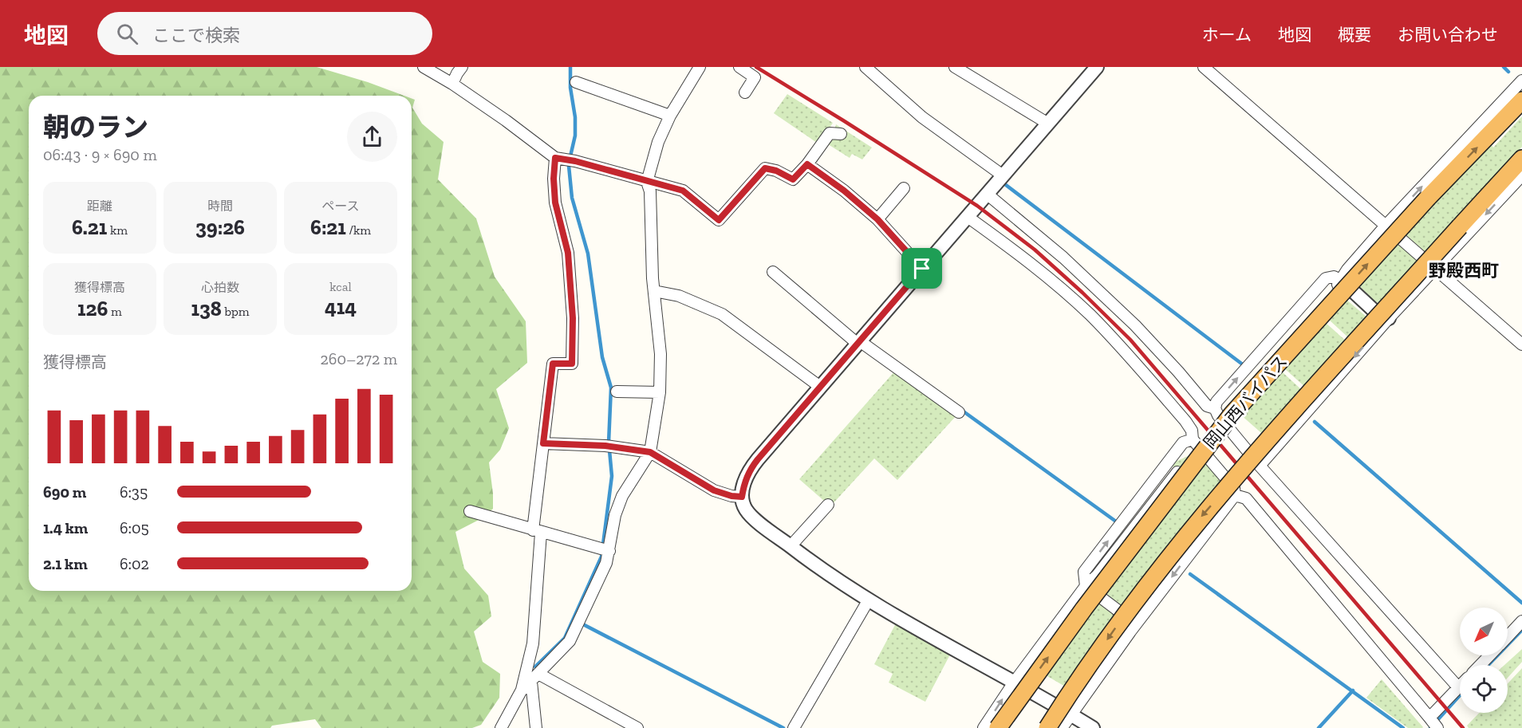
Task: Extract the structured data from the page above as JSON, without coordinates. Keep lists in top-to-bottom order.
{
  "streets": {
    "highway": ["岡山西バイパス"]
  },
  "districts": ["野殿西町"],
  "north": "bottom left",
  "page": {
    "header": "地図",
    "search": "ここで検索",
    "nav": [
      "ホーム",
      "地図",
      "概要",
      "お問い合わせ"
    ],
    "heading": ["朝のラン", "06:43 · 9 × 690 m"],
    "stats": [
      ["距離", "6.21 km"],
      ["時間", "39:26"],
      ["ペース", "6:21 /km"],
      ["獲得標高", "126 m"],
      ["心拍数", "138 bpm"],
      ["kcal", "414"]
    ],
    "chart": ["獲得標高", "260–272 m"],
    "list": [
      {
        "name": "690 m",
        "note": "6:35"
      },
      {
        "name": "1.4 km",
        "note": "6:05"
      },
      {
        "name": "2.1 km",
        "note": "6:02"
      }
    ]
  }
}
